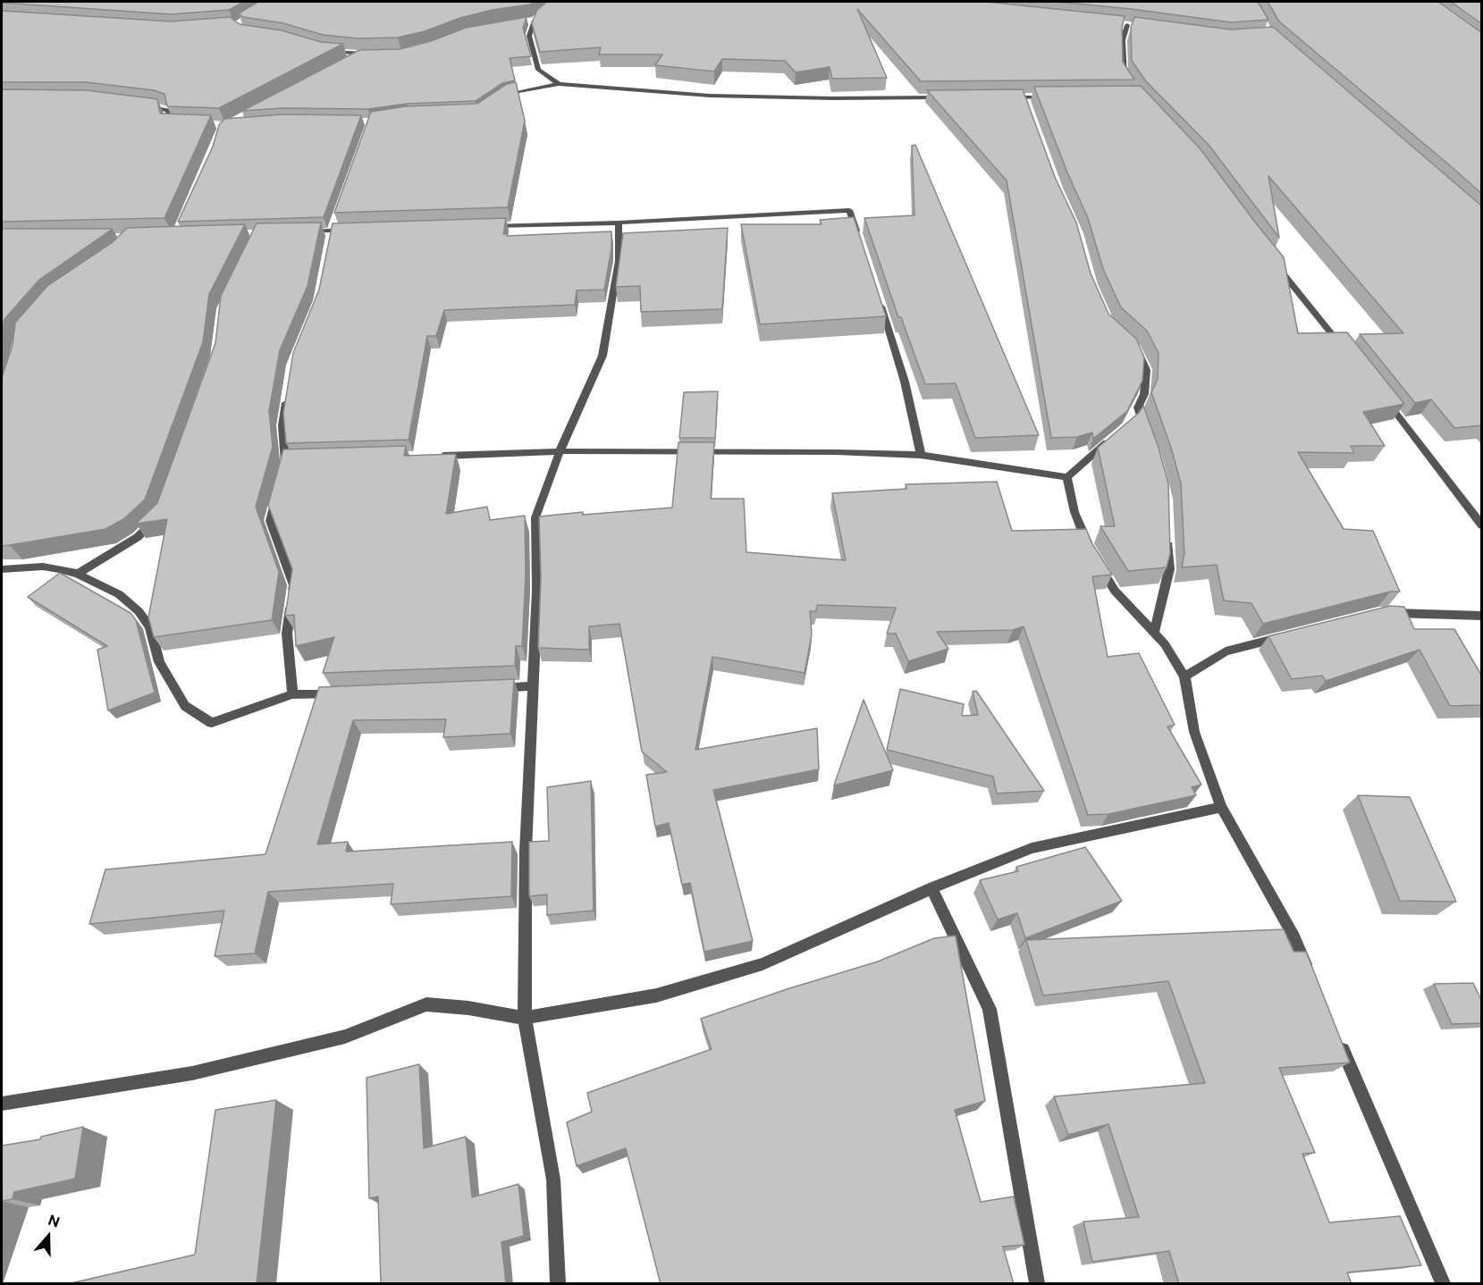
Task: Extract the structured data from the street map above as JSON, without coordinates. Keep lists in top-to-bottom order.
{
  "north": "top"
}
